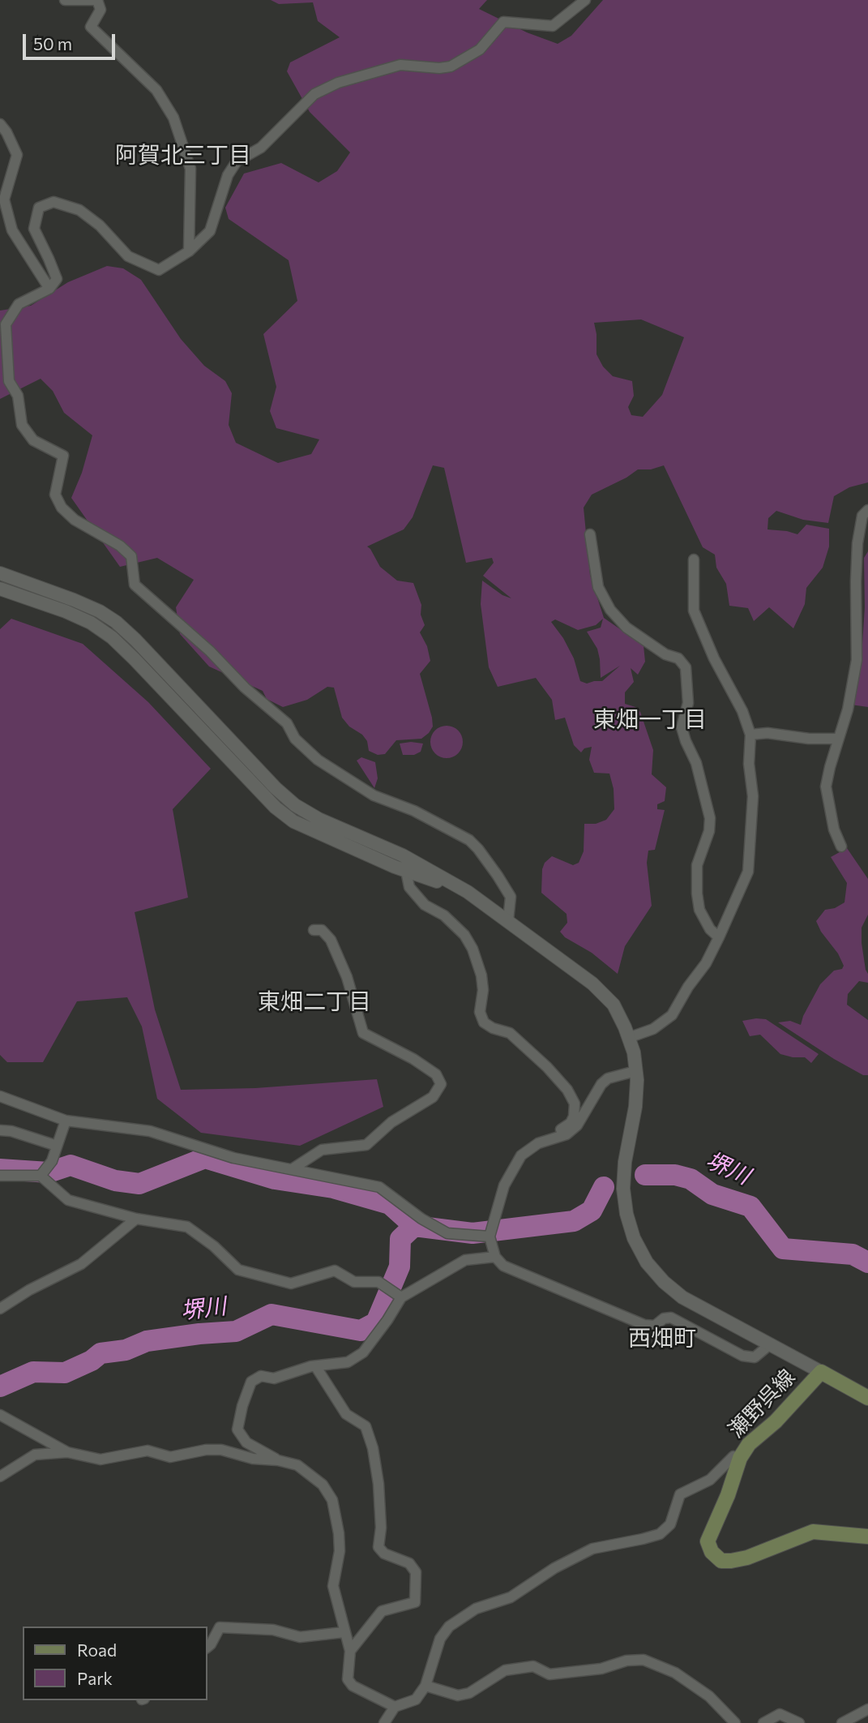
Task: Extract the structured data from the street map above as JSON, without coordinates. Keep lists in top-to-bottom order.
{
  "streets": {
    "main road": ["瀬野呉線"]
  },
  "districts": [
    "阿賀北三丁目",
    "東畑一丁目",
    "東畑二丁目",
    "西畑町"
  ],
  "water": ["堺川"],
  "legend": ["Road", "Park"],
  "scale_bar": "50 m"
}
